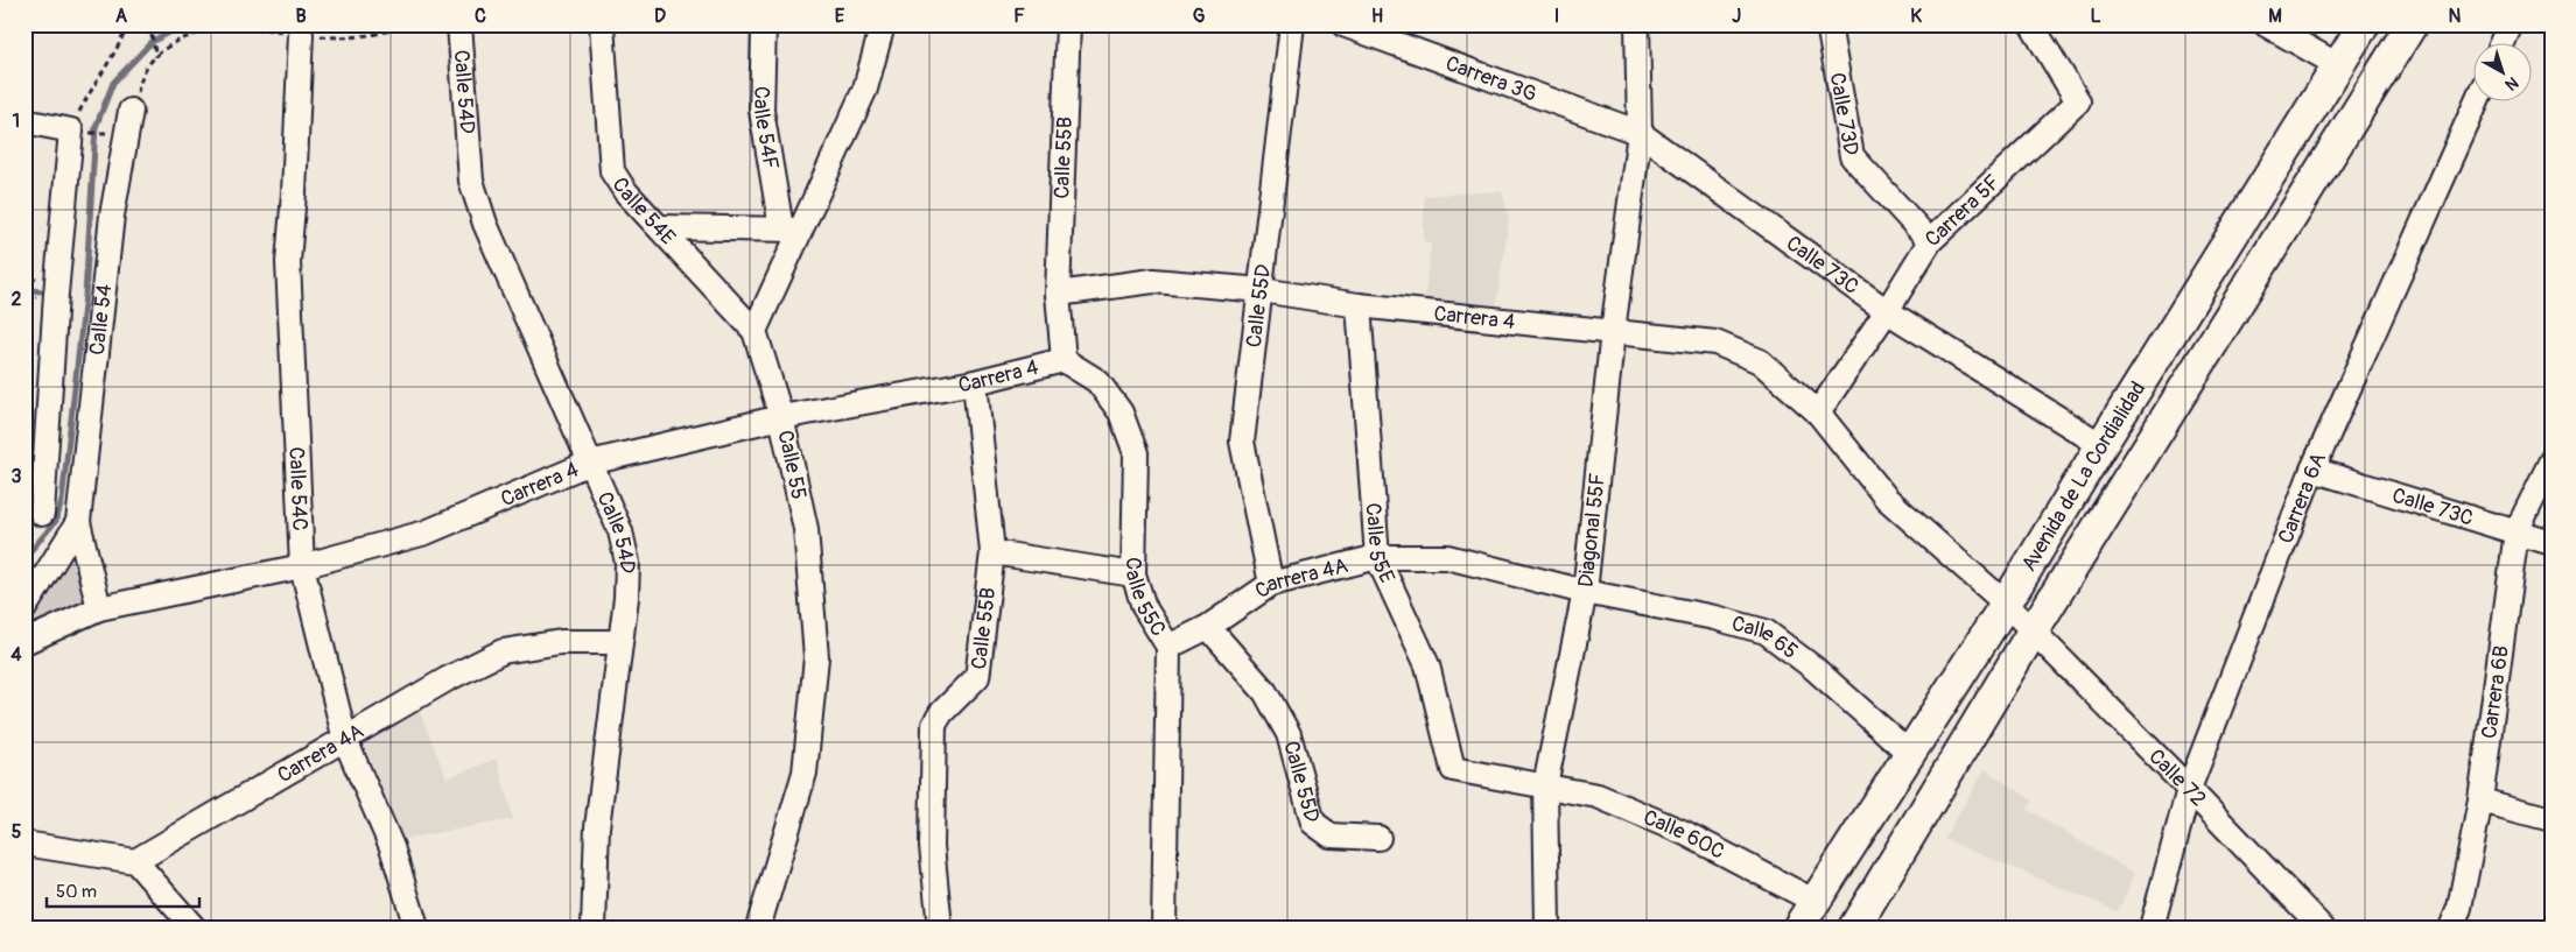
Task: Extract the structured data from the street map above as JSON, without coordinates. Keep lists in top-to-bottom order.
{
  "streets": {
    "main road": ["Avenida de La Cordialidad"],
    "street": [
      "Carrera 3G",
      "Calle 54D",
      "Calle 73D",
      "Calle 54F",
      "Calle 55B",
      "Calle 54E",
      "Carrera 5F",
      "Calle 73C",
      "Calle 55D",
      "Carrera 4",
      "Calle 54",
      "Calle 55",
      "Calle 54C",
      "Carrera 6A",
      "Diagonal 55F",
      "Calle 55E",
      "Carrera 4A",
      "Calle 55C",
      "Calle 65",
      "Carrera 6B",
      "Calle 72",
      "Calle 60C"
    ]
  },
  "crossings": [
    ["Carrera 3G", "Calle 73C"],
    ["Carrera 3G", "Diagonal 55F"],
    ["Calle 54D", "Carrera 4"],
    ["Calle 54D", "Carrera 4A"],
    ["Calle 73D", "Carrera 5F"],
    ["Calle 55B", "Carrera 4"],
    ["Calle 55B", "Calle 55C"],
    ["Calle 54E", "Calle 55"],
    ["Carrera 5F", "Calle 73C"],
    ["Carrera 5F", "Carrera 4"],
    ["Carrera 5F", "Calle 72"],
    ["Calle 73C", "Avenida de La Cordialidad"],
    ["Calle 73C", "Carrera 6A"],
    ["Calle 73C", "Diagonal 55F"],
    ["Calle 73C", "Carrera 6B"],
    ["Calle 55D", "Carrera 4"],
    ["Calle 55D", "Carrera 4A"],
    ["Carrera 4", "Calle 55"],
    ["Carrera 4", "Calle 54C"],
    ["Carrera 4", "Diagonal 55F"],
    ["Carrera 4", "Calle 55E"],
    ["Carrera 4", "Calle 55C"],
    ["Carrera 4", "Calle 72"],
    ["Avenida de La Cordialidad", "Calle 65"],
    ["Avenida de La Cordialidad", "Calle 72"],
    ["Avenida de La Cordialidad", "Calle 60C"],
    ["Calle 54C", "Carrera 4A"],
    ["Carrera 6A", "Calle 72"],
    ["Diagonal 55F", "Carrera 4A"],
    ["Diagonal 55F", "Calle 65"],
    ["Diagonal 55F", "Calle 60C"],
    ["Calle 55E", "Carrera 4A"],
    ["Calle 55E", "Calle 60C"],
    ["Carrera 4A", "Calle 55C"],
    ["Carrera 4A", "Calle 65"]
  ],
  "scale_bar": "50 m",
  "north": "bottom right",
  "grid": {
    "columns": [
      "A",
      "B",
      "C",
      "D",
      "E",
      "F",
      "G",
      "H",
      "I",
      "J",
      "K",
      "L",
      "M",
      "N"
    ],
    "rows": [
      "1",
      "2",
      "3",
      "4",
      "5"
    ]
  }
}
